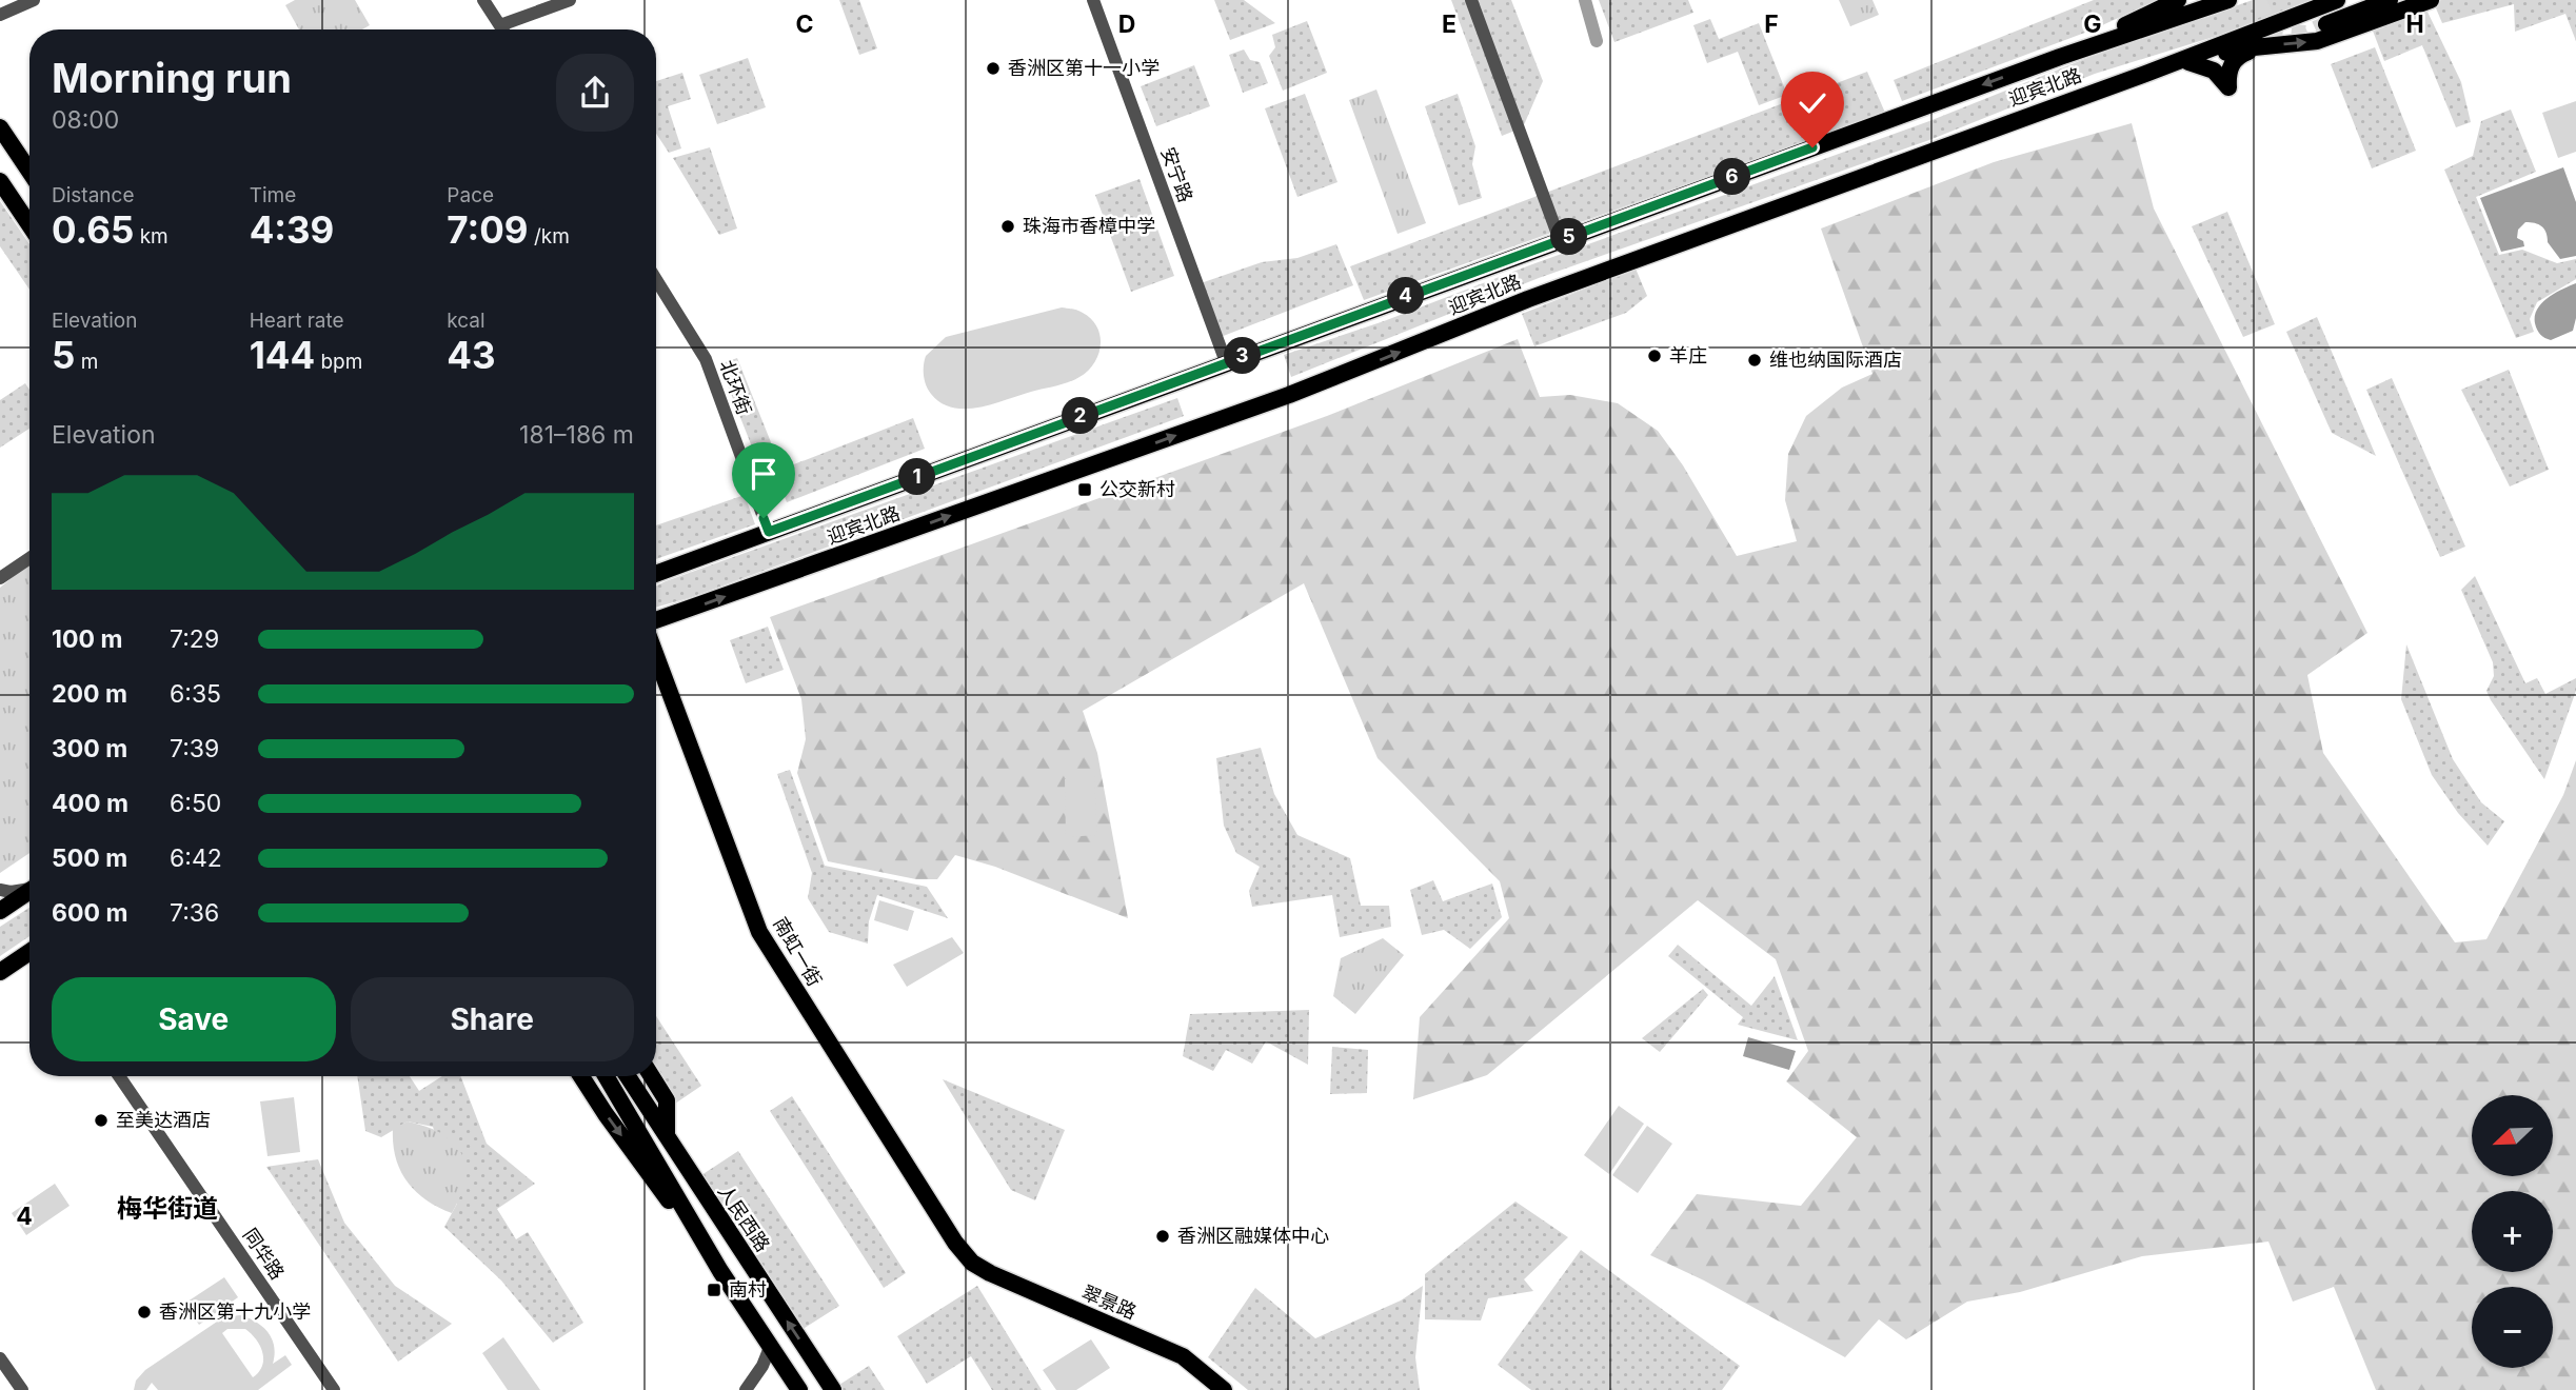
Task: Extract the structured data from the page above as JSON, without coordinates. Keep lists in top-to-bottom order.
{
  "streets": {
    "main road": [
      "迎宾北路",
      "南虹一街",
      "人民西路",
      "翠景路"
    ],
    "street": ["安宁路", "北环街", "同华路"]
  },
  "crossings": [
    ["迎宾北路", "安宁路"],
    ["迎宾北路", "北环街"],
    ["南虹一街", "翠景路"]
  ],
  "districts": ["梅华街道"],
  "places": {
    "other": [
      "香洲区第十一小学",
      "珠海市香樟中学",
      "羊庄",
      "维也纳国际酒店",
      "至美达酒店",
      "香洲区融媒体中心",
      "香洲区第十九小学"
    ],
    "transit": ["公交新村", "南村"]
  },
  "north": "bottom left",
  "page": {
    "heading": ["Morning run", "08:00"],
    "stats": [
      ["Distance", "0.65 km"],
      ["Time", "4:39"],
      ["Pace", "7:09 /km"],
      ["Elevation", "5 m"],
      ["Heart rate", "144 bpm"],
      ["kcal", "43"]
    ],
    "pins": [
      "6",
      "5",
      "4",
      "3",
      "2",
      "1"
    ],
    "chart": ["Elevation", "181–186 m"],
    "list": [
      {
        "name": "100 m",
        "note": "7:29"
      },
      {
        "name": "200 m",
        "note": "6:35"
      },
      {
        "name": "300 m",
        "note": "7:39"
      },
      {
        "name": "400 m",
        "note": "6:50"
      },
      {
        "name": "500 m",
        "note": "6:42"
      },
      {
        "name": "600 m",
        "note": "7:36"
      }
    ],
    "buttons": ["Save", "Share"],
    "map_buttons": ["+", "−"]
  },
  "grid": {
    "columns": [
      "C",
      "D",
      "E",
      "F",
      "G",
      "H"
    ],
    "rows": ["4"]
  }
}
